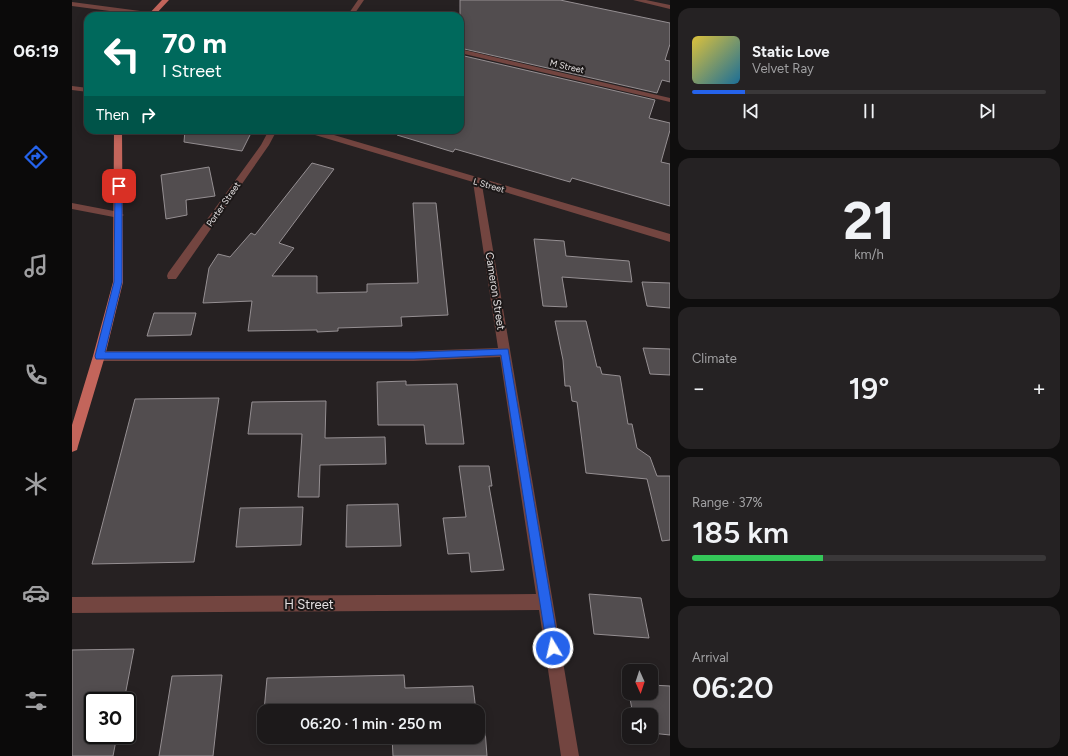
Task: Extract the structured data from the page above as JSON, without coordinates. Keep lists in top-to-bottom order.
{
  "streets": {
    "street": [
      "M Street",
      "L Street",
      "Porter Street",
      "Cameron Street",
      "H Street"
    ]
  },
  "crossings": [
    ["L Street", "Cameron Street"],
    ["Cameron Street", "H Street"]
  ],
  "north": "bottom",
  "page": {
    "tabs": "06:19",
    "turn": ["70 m", "I Street"],
    "song": ["Static Love", "Velvet Ray"],
    "then": "Then",
    "tile": [
      ["21", "km/h"],
      "Climate",
      ["Range · 37%", "185 km"],
      ["Arrival", "06:20"]
    ],
    "heat": ["−", "19°", "+"],
    "limit": "30",
    "trip": "06:20 · 1 min · 250 m"
  }
}
